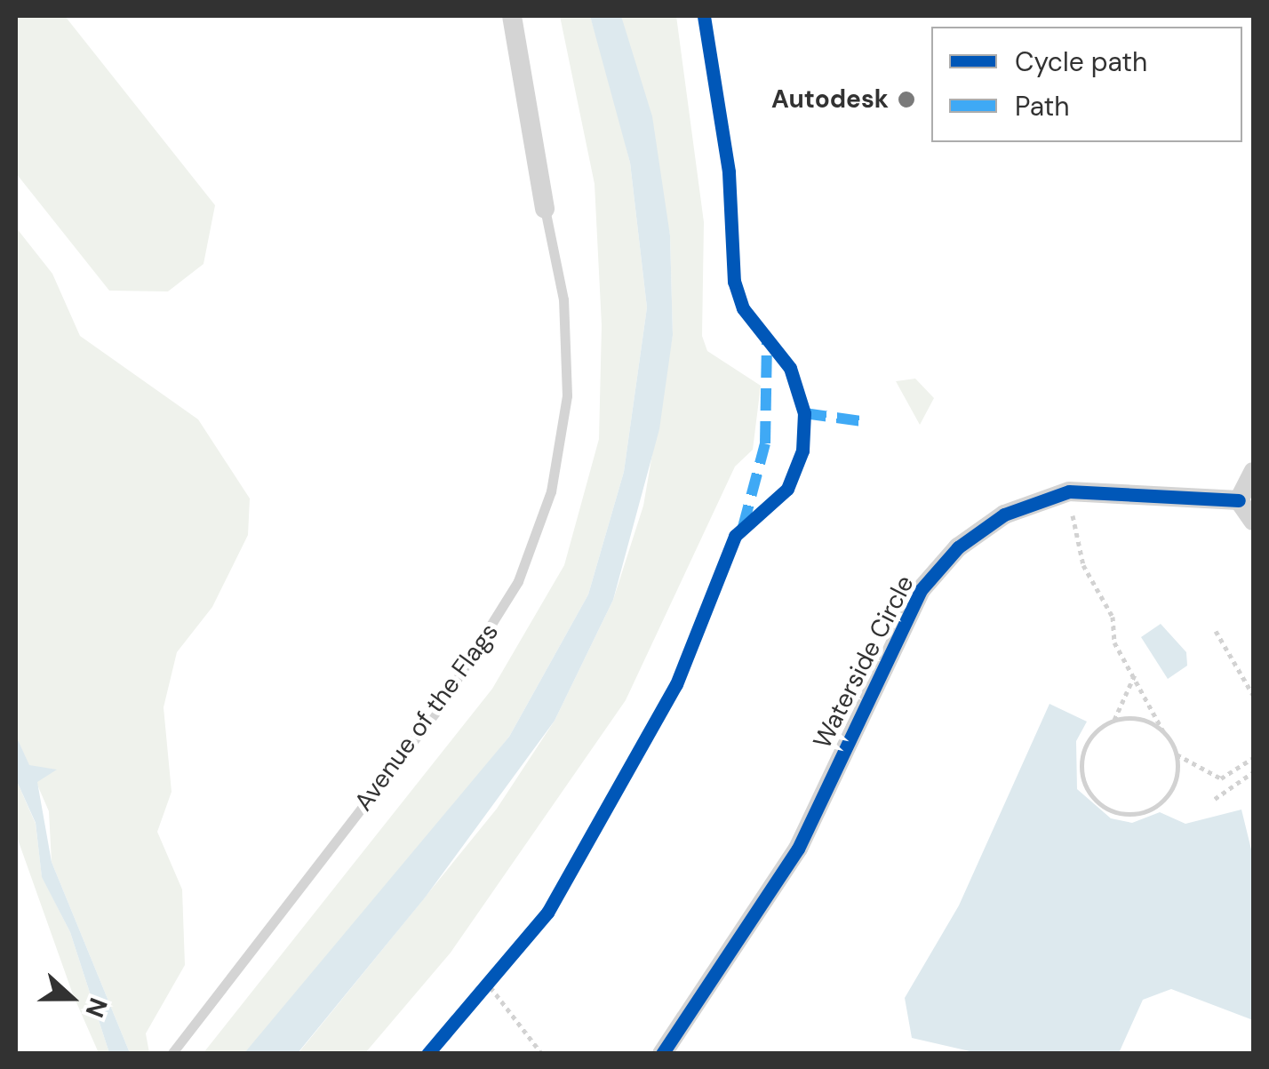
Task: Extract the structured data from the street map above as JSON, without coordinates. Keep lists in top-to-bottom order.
{
  "streets": {
    "street": ["Waterside Circle", "Avenue of the Flags"]
  },
  "places": ["Autodesk"],
  "legend": ["Cycle path", "Path"],
  "north": "right"
}
